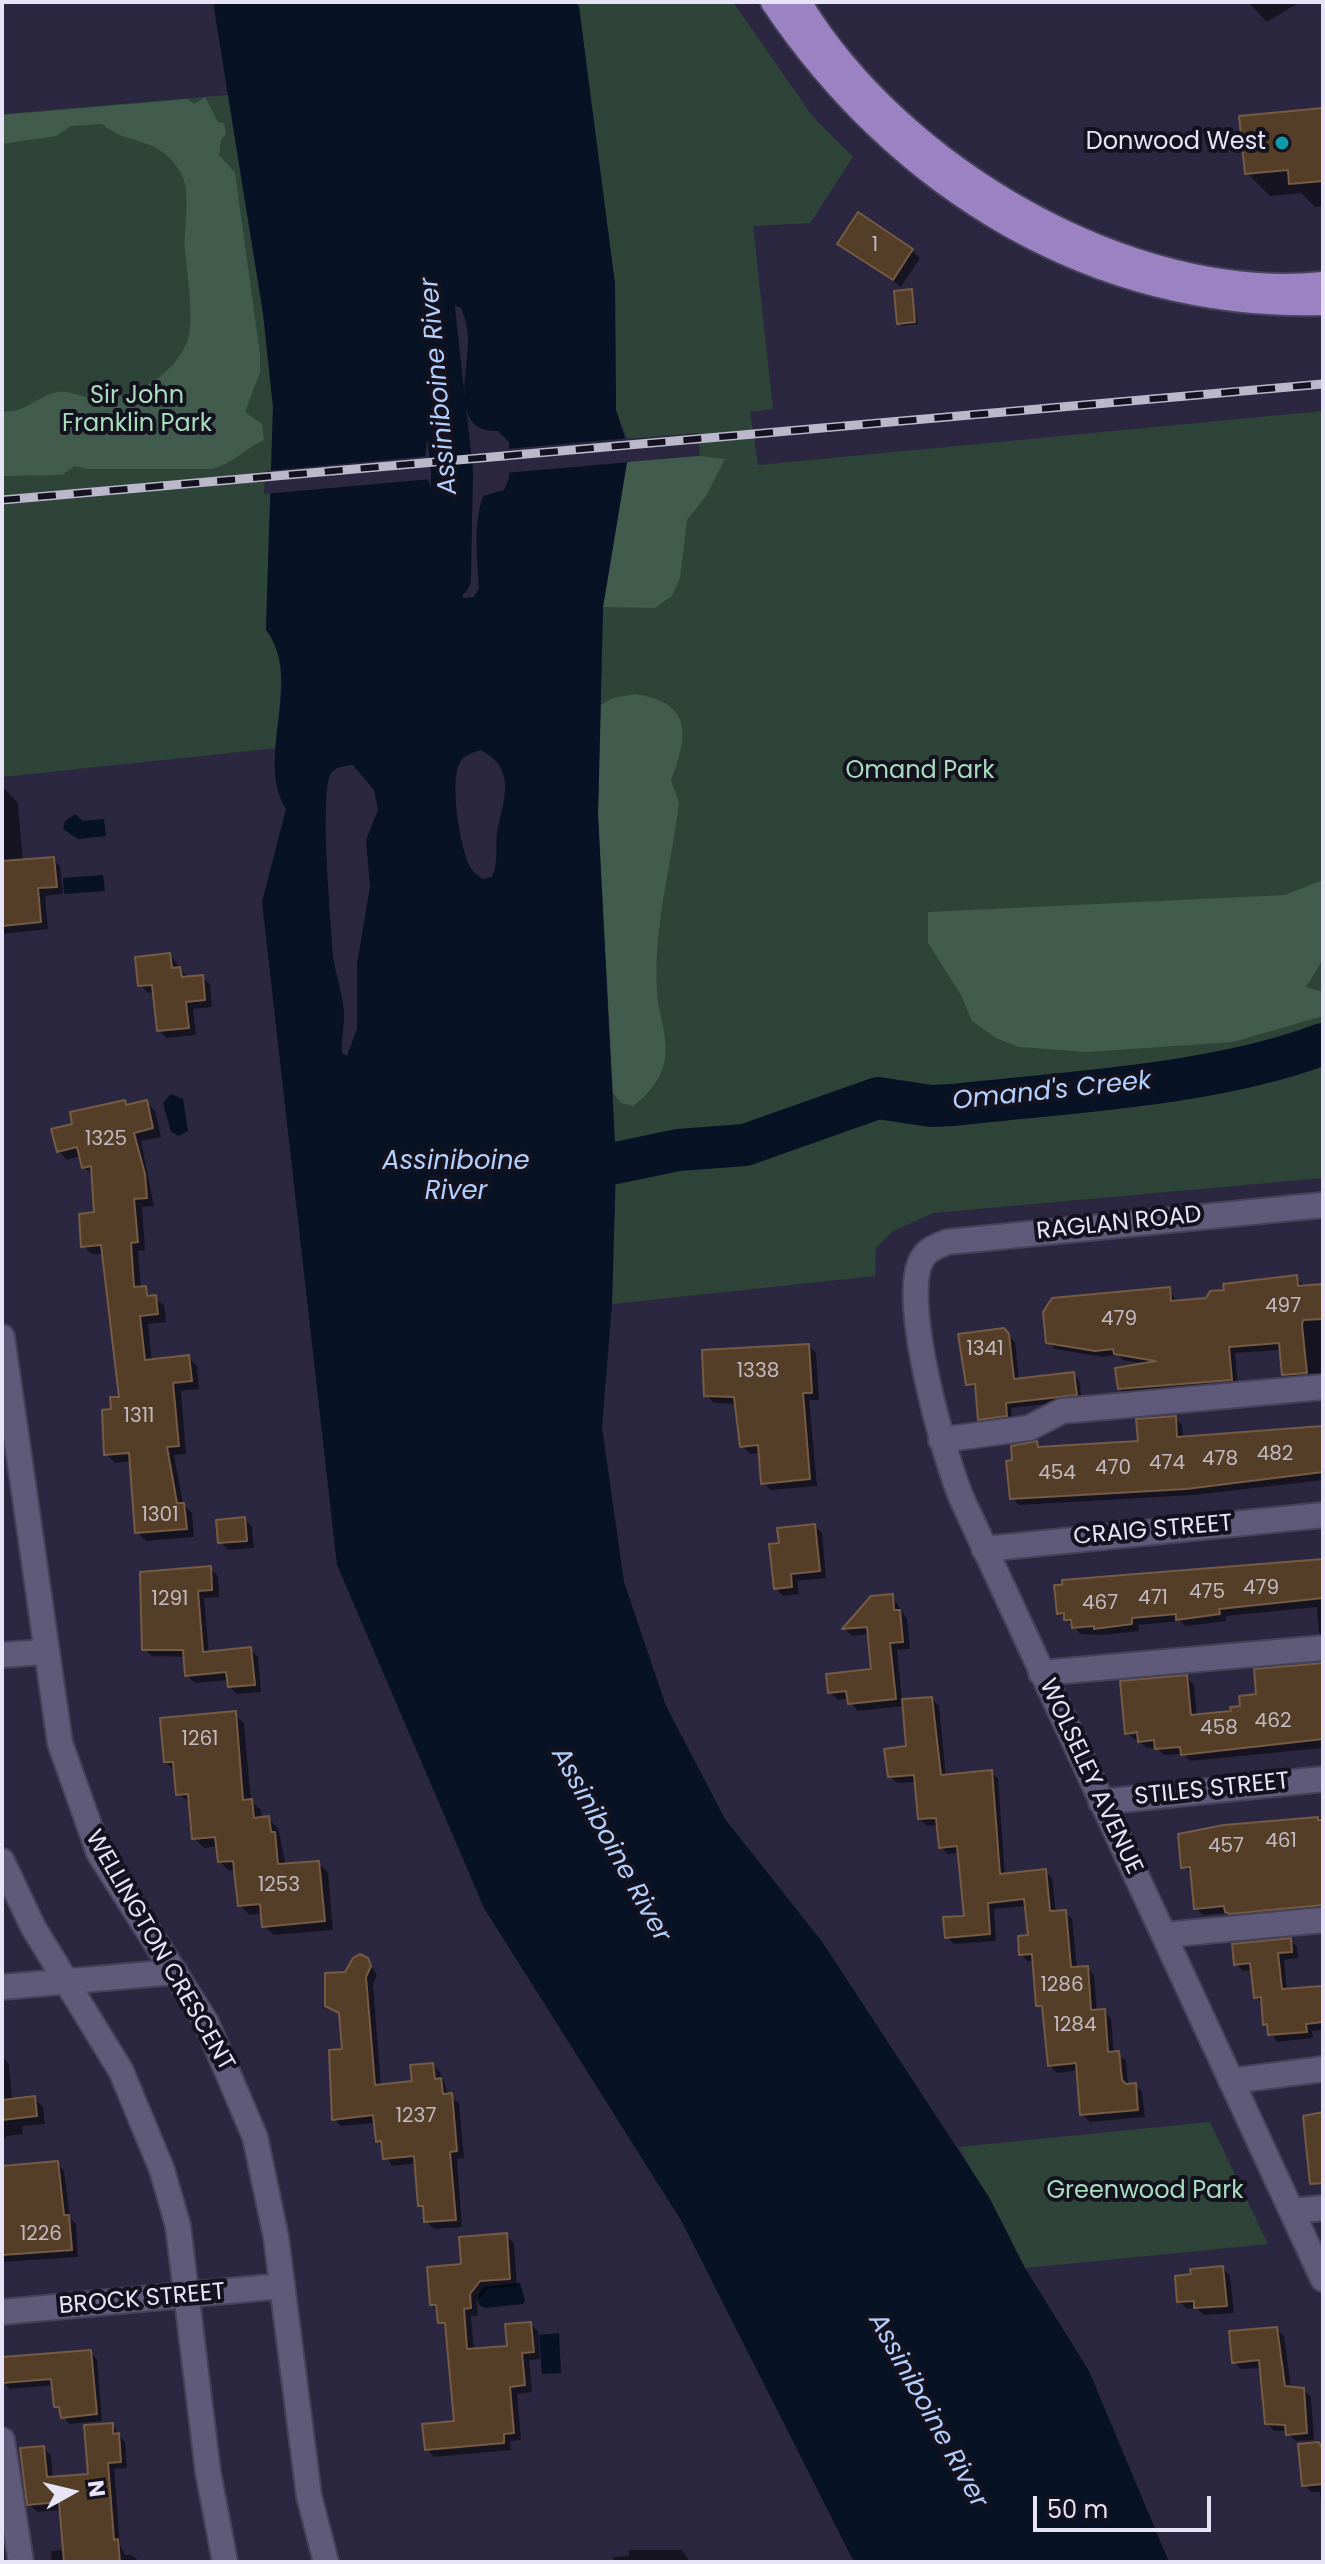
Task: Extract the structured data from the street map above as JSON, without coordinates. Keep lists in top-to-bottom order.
{
  "streets": {
    "street": [
      "RAGLAN ROAD",
      "CRAIG STREET",
      "WOLSELEY AVENUE",
      "STILES STREET",
      "WELLINGTON CRESCENT",
      "BROCK STREET"
    ]
  },
  "crossings": [
    ["RAGLAN ROAD", "WOLSELEY AVENUE"],
    ["CRAIG STREET", "WOLSELEY AVENUE"],
    ["WOLSELEY AVENUE", "STILES STREET"],
    ["WELLINGTON CRESCENT", "BROCK STREET"]
  ],
  "water": ["Assiniboine River", "Omand's Creek"],
  "parks": ["Sir John Franklin Park", "Omand Park", "Greenwood Park"],
  "places": ["Donwood West"],
  "house_numbers": [
    "1",
    "1325",
    "497",
    "479",
    "1341",
    "1338",
    "1311",
    "482",
    "478",
    "474",
    "470",
    "454",
    "1301",
    "479",
    "475",
    "471",
    "1291",
    "467",
    "462",
    "458",
    "1261",
    "461",
    "457",
    "1253",
    "1286",
    "1284",
    "1237",
    "1226"
  ],
  "scale_bar": "50 m",
  "north": "right"
}
